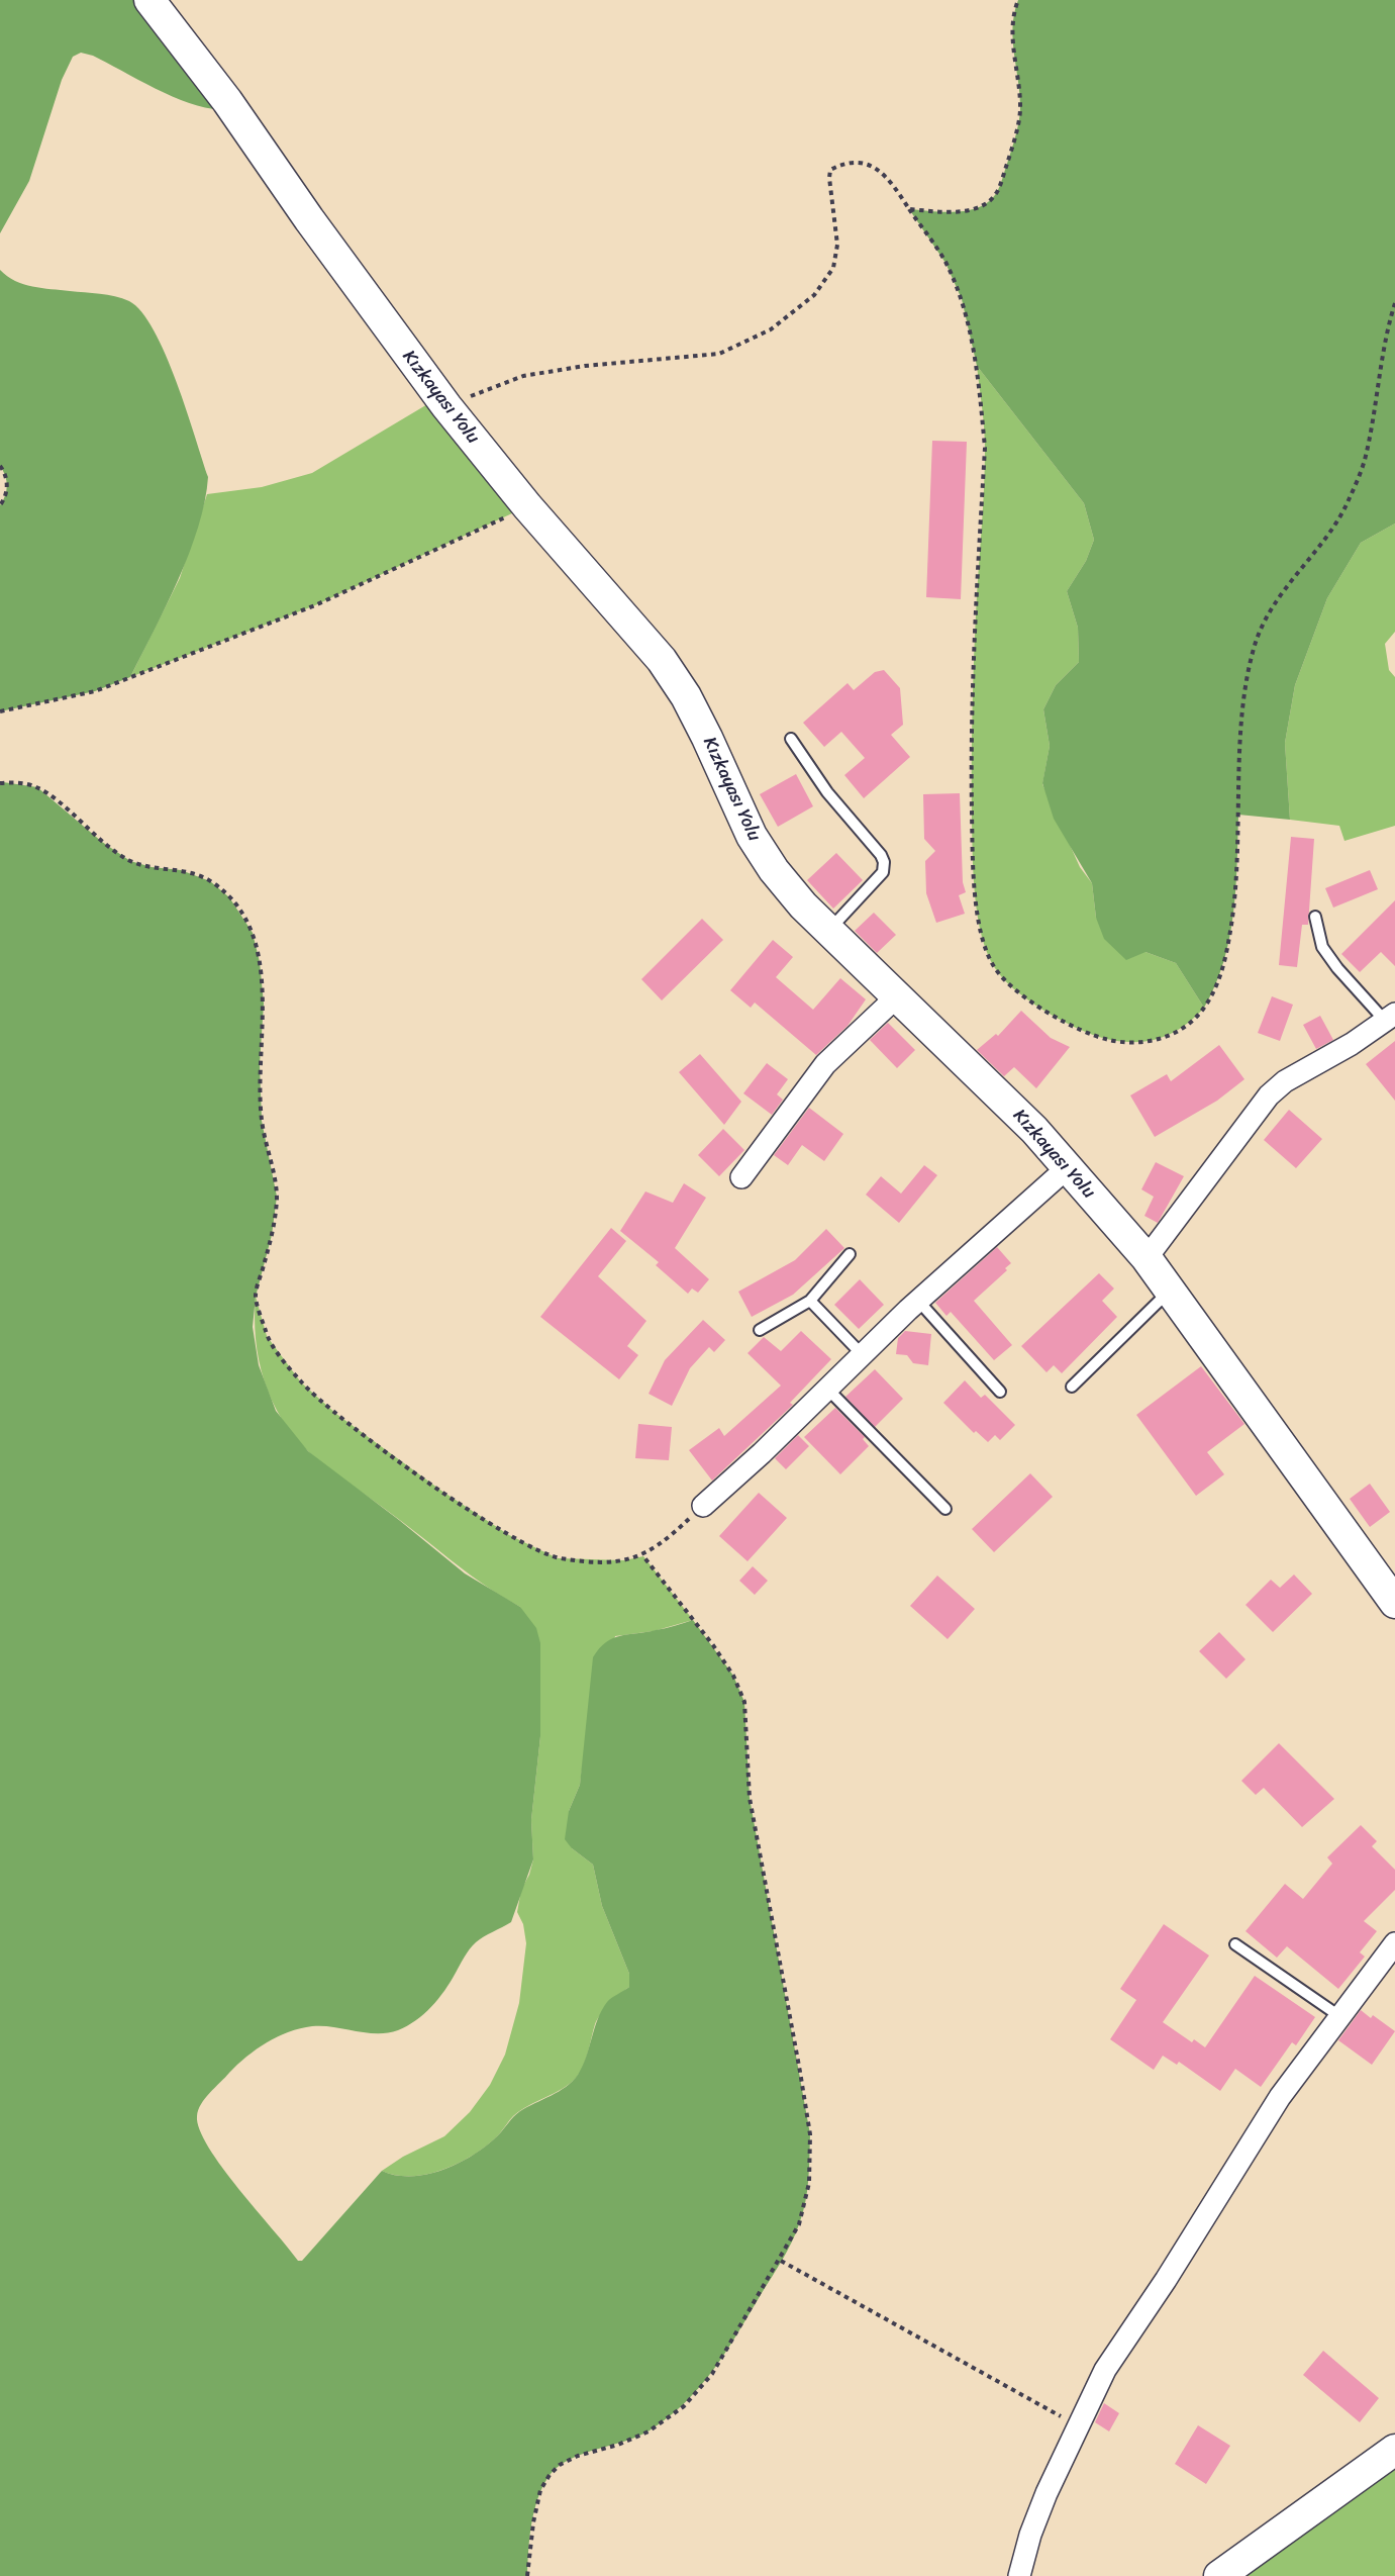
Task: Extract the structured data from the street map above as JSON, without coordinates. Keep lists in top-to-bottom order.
{
  "streets": {
    "street": ["Kızkayası Yolu"]
  }
}
